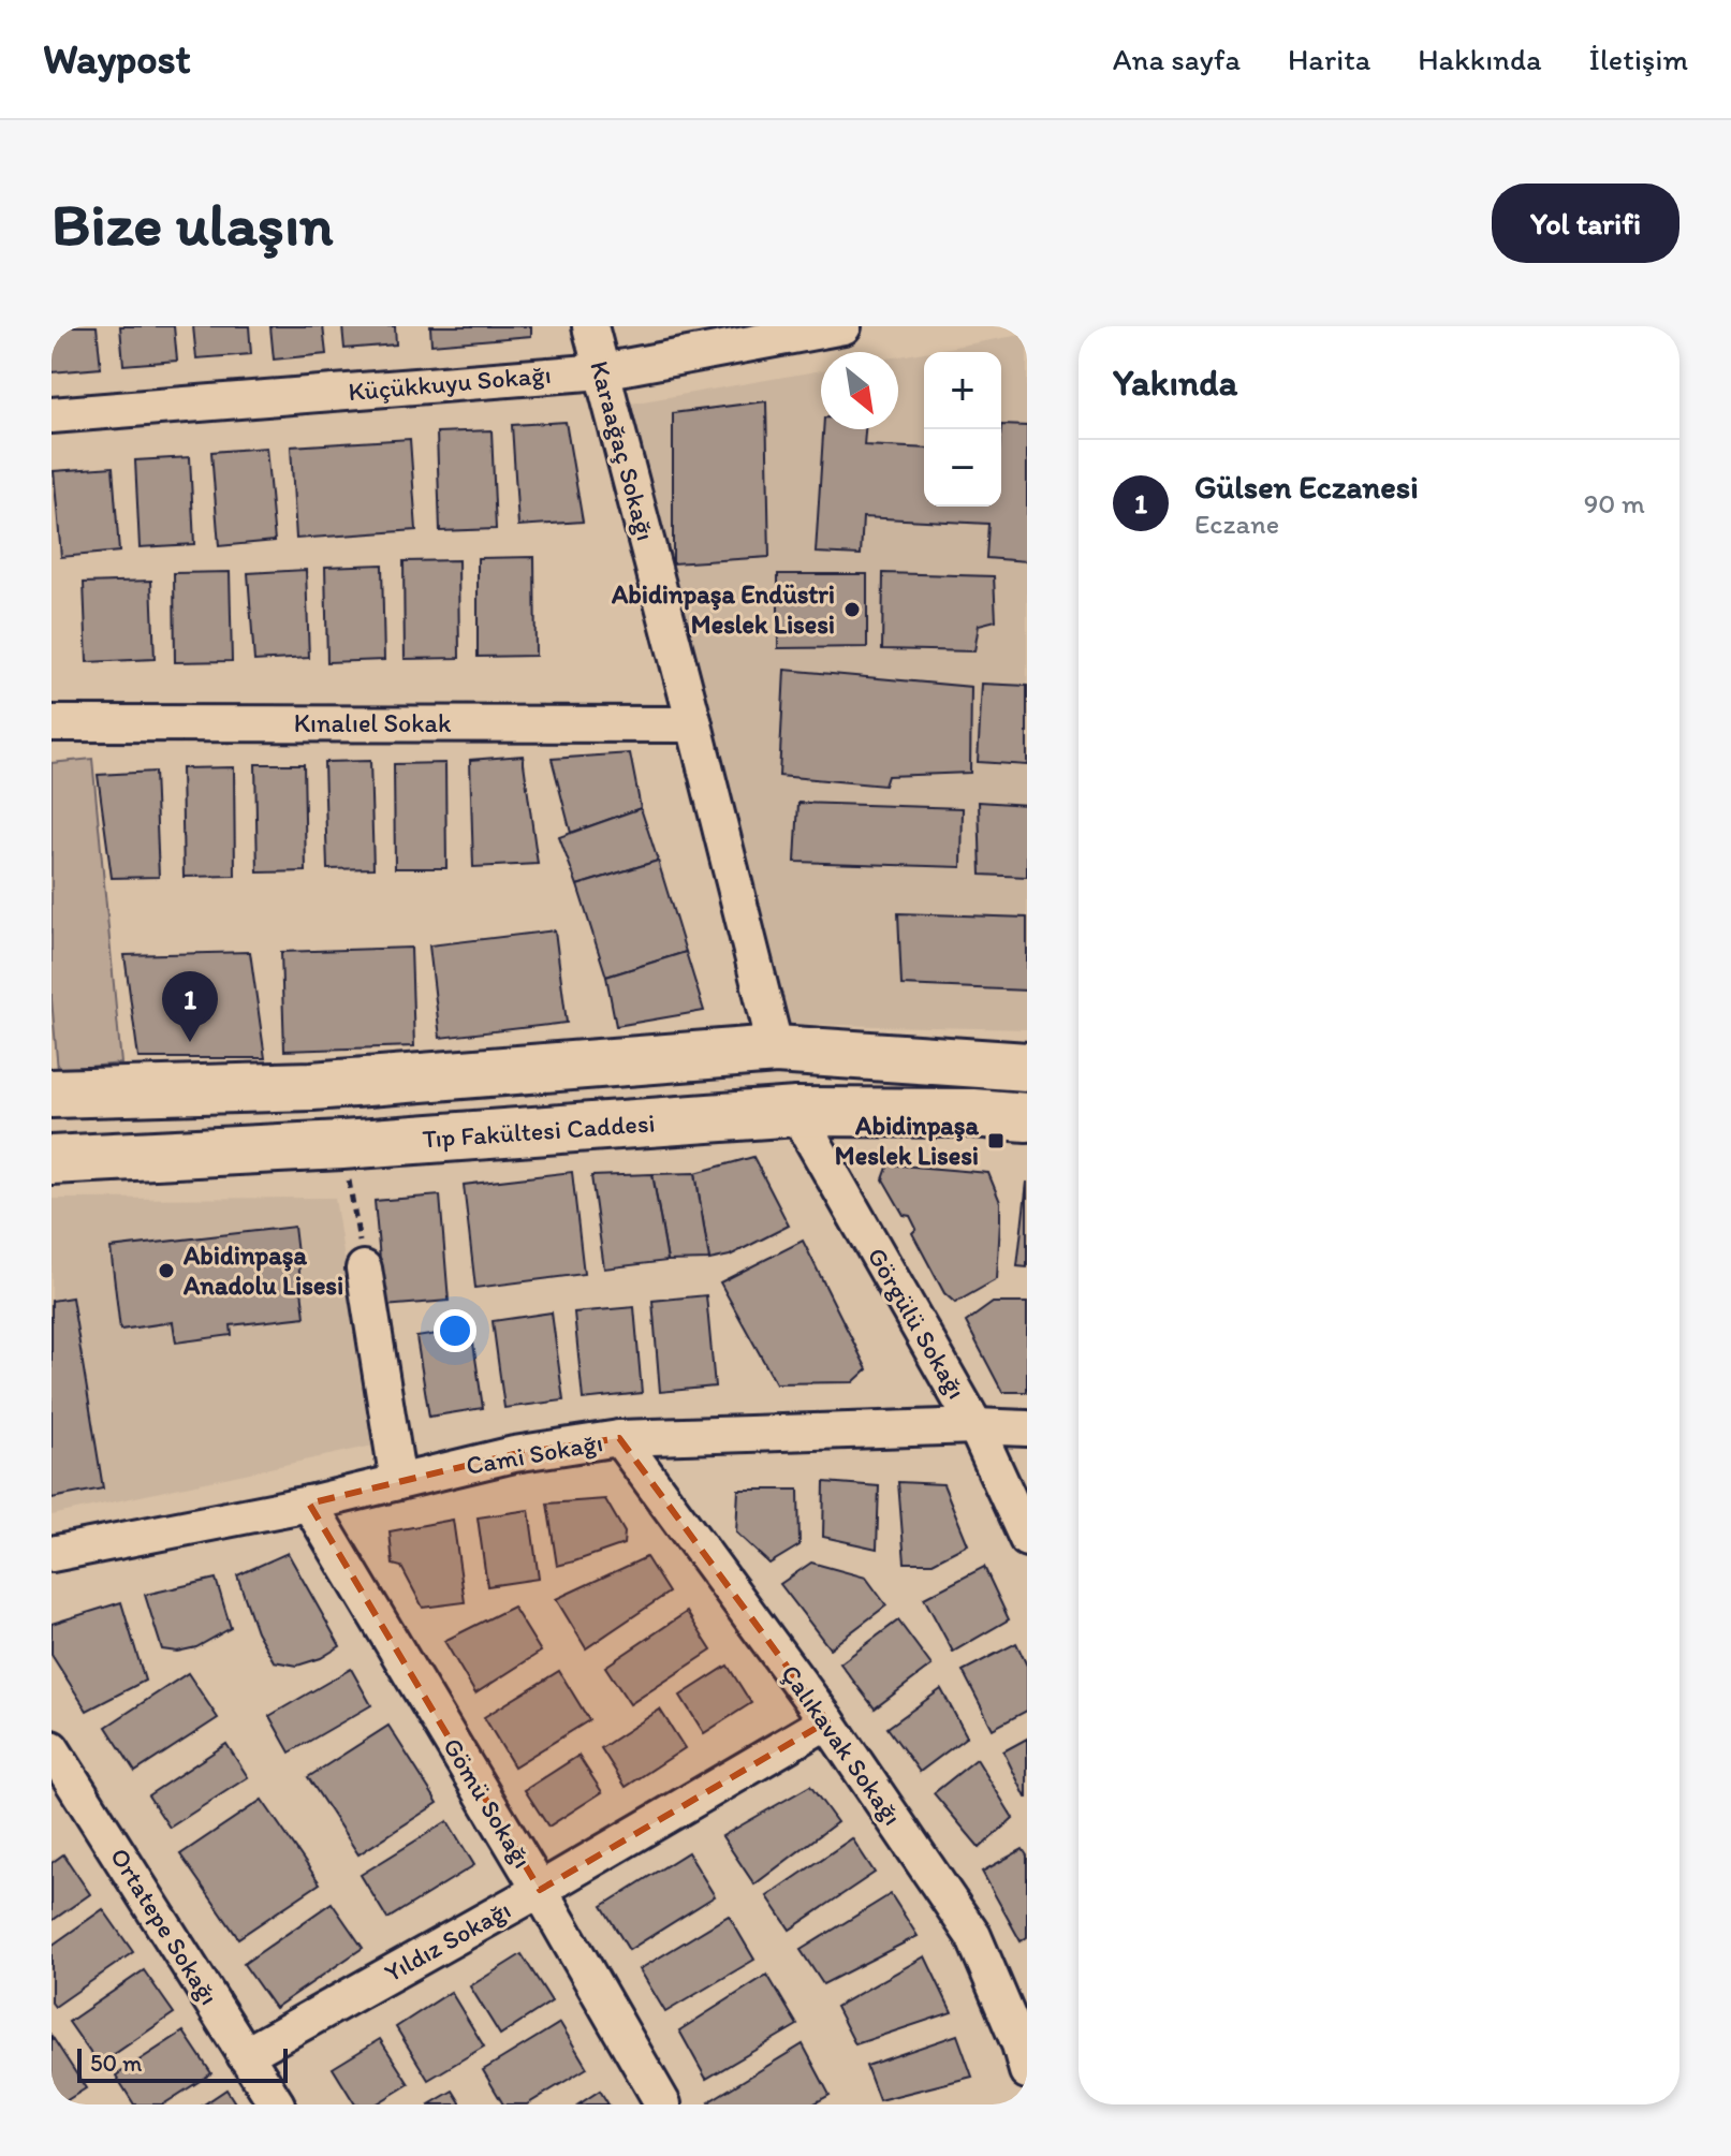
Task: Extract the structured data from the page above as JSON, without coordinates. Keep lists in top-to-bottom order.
{
  "streets": {
    "main road": ["Tıp Fakültesi Caddesi"],
    "street": [
      "Küçükkuyu Sokağı",
      "Karaağaç Sokağı",
      "Kınalıel Sokak",
      "Görgülü Sokağı",
      "Cami Sokağı",
      "Çalıkavak Sokağı",
      "Gömü Sokağı",
      "Ortatepe Sokağı",
      "Yıldız Sokağı"
    ]
  },
  "crossings": [
    ["Küçükkuyu Sokağı", "Karaağaç Sokağı"],
    ["Karaağaç Sokağı", "Kınalıel Sokak"],
    ["Tıp Fakültesi Caddesi", "Görgülü Sokağı"],
    ["Görgülü Sokağı", "Cami Sokağı"],
    ["Cami Sokağı", "Çalıkavak Sokağı"],
    ["Cami Sokağı", "Gömü Sokağı"],
    ["Çalıkavak Sokağı", "Yıldız Sokağı"],
    ["Gömü Sokağı", "Yıldız Sokağı"],
    ["Ortatepe Sokağı", "Yıldız Sokağı"]
  ],
  "places": {
    "other": ["Abidinpaşa Endüstri Meslek Lisesi", "Abidinpaşa Anadolu Lisesi"],
    "transit": ["Abidinpaşa Meslek Lisesi"]
  },
  "scale_bar": "50 m",
  "north": "bottom right",
  "page": {
    "header": "Waypost",
    "nav": [
      "Ana sayfa",
      "Harita",
      "Hakkında",
      "İletişim"
    ],
    "buttons": "Yol tarifi",
    "title": "Bize ulaşın",
    "heading": "Yakında",
    "map_buttons": ["+", "−"],
    "list": [
      {
        "mark": "1",
        "name": "Gülsen Eczanesi",
        "note": "Eczane",
        "value": "90 m"
      }
    ],
    "pins": "1",
    "scale": "50 m"
  }
}
